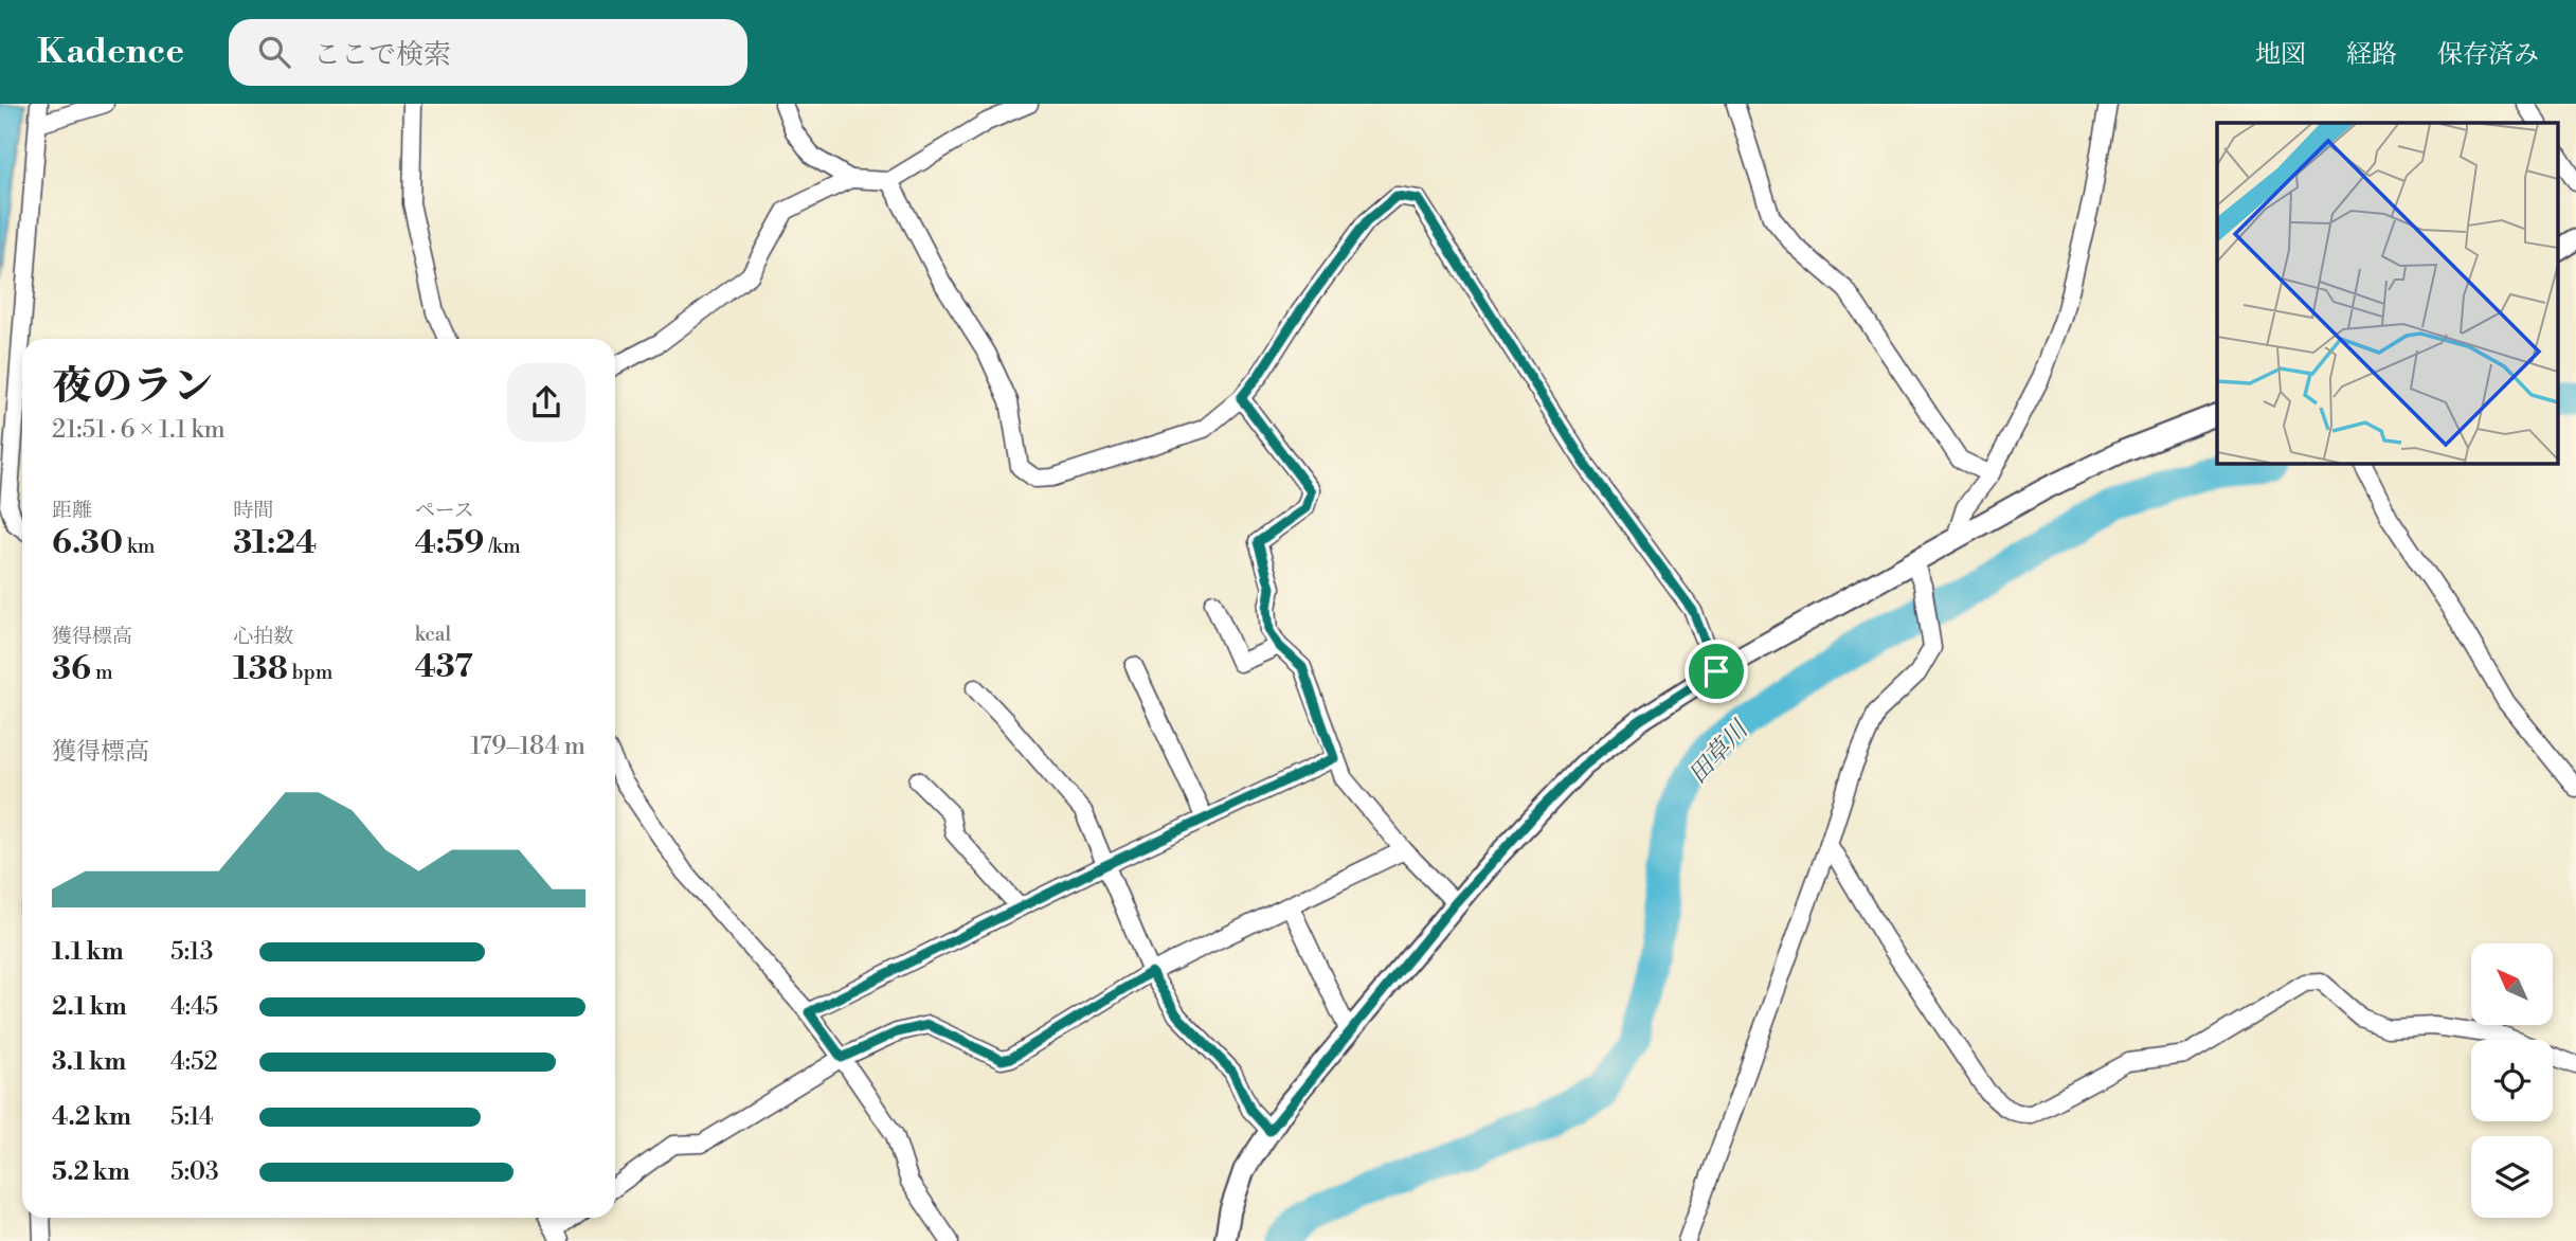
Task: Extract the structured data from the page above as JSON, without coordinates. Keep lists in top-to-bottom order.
{
  "water": ["田草川"],
  "north": "top left",
  "page": {
    "header": "Kadence",
    "search": "ここで検索",
    "nav": ["地図", "経路", "保存済み"],
    "heading": ["夜のラン", "21:51 · 6 × 1.1 km"],
    "stats": [
      ["距離", "6.30 km"],
      ["時間", "31:24"],
      ["ペース", "4:59 /km"],
      ["獲得標高", "36 m"],
      ["心拍数", "138 bpm"],
      ["kcal", "437"]
    ],
    "chart": ["獲得標高", "179–184 m"],
    "list": [
      {
        "name": "1.1 km",
        "note": "5:13"
      },
      {
        "name": "2.1 km",
        "note": "4:45"
      },
      {
        "name": "3.1 km",
        "note": "4:52"
      },
      {
        "name": "4.2 km",
        "note": "5:14"
      },
      {
        "name": "5.2 km",
        "note": "5:03"
      }
    ]
  }
}
